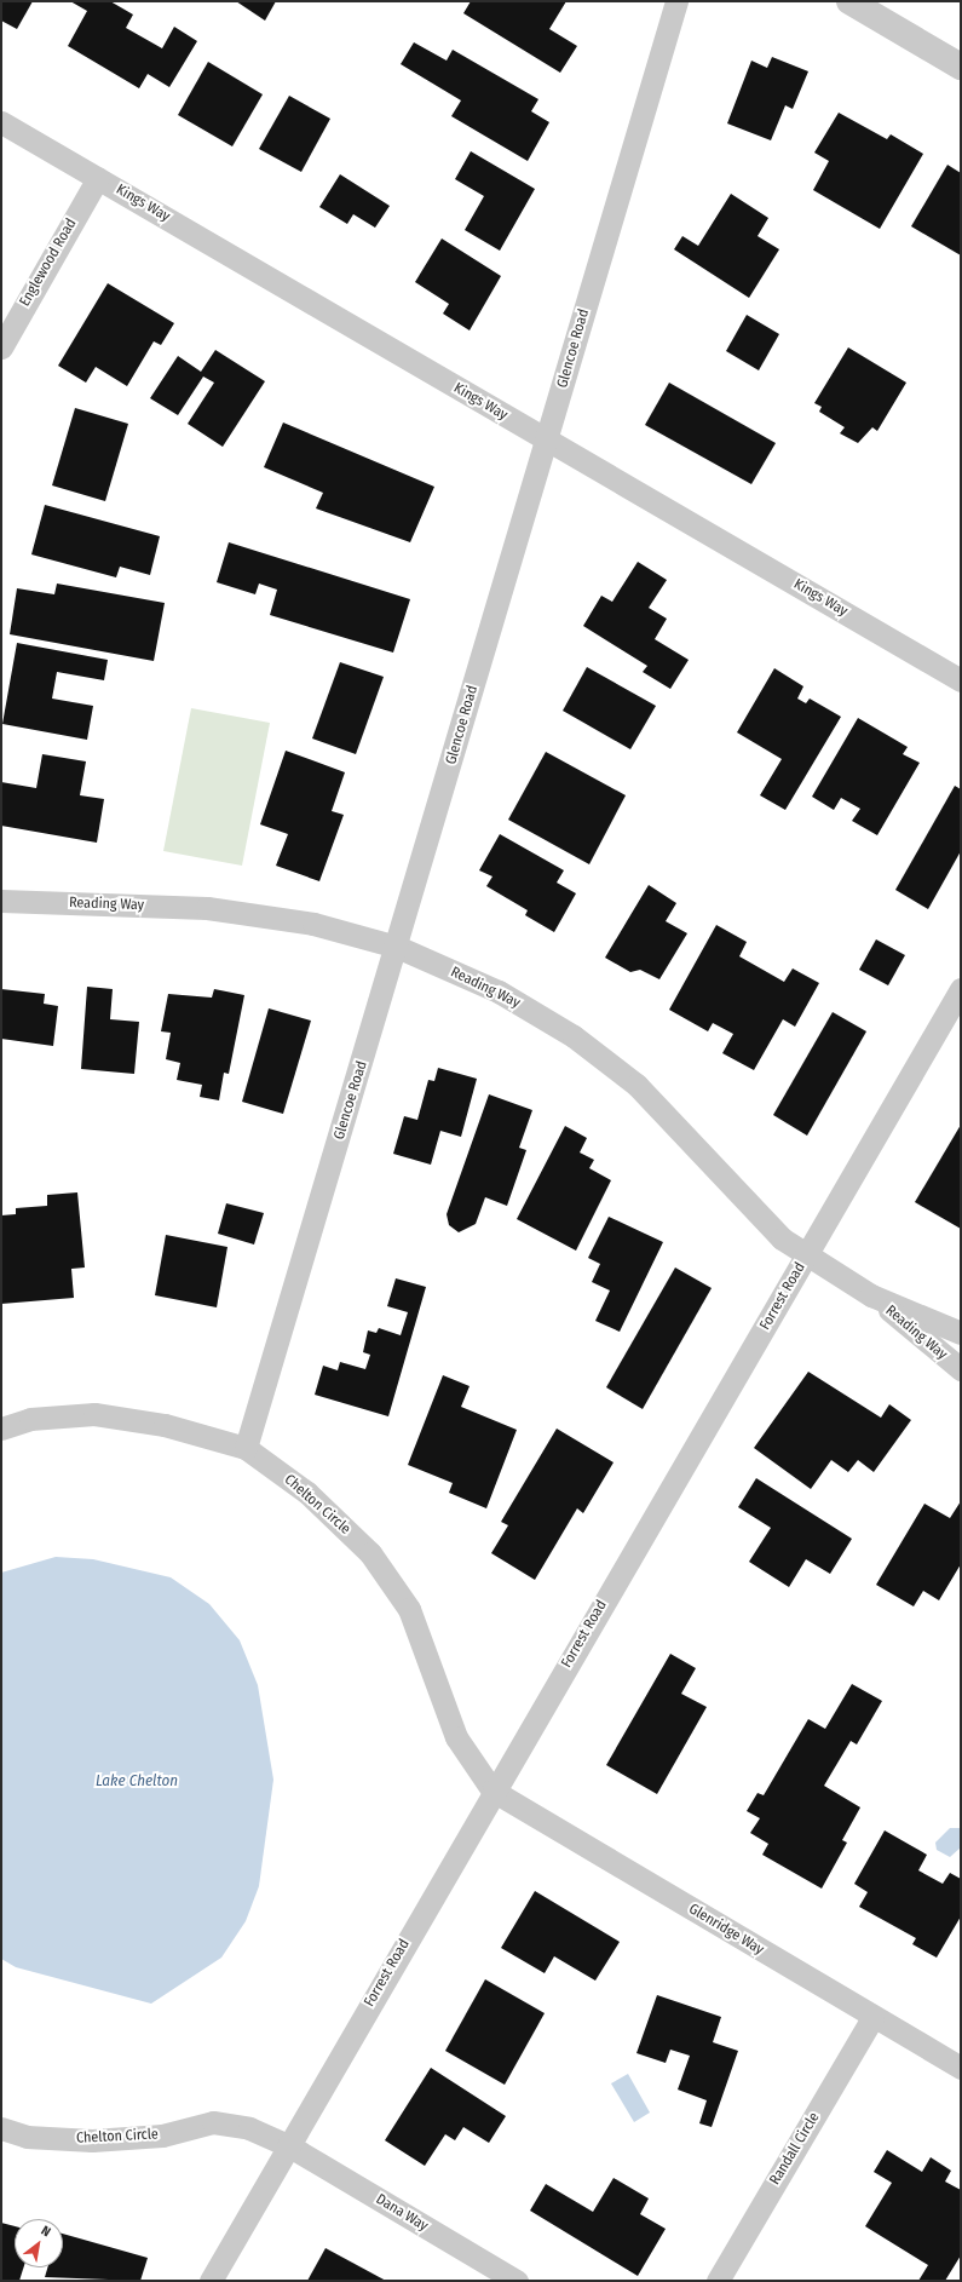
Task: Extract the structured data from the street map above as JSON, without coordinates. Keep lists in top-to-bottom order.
{
  "streets": {
    "street": [
      "Kings Way",
      "Englewood Road",
      "Glencoe Road",
      "Reading Way",
      "Forrest Road",
      "Chelton Circle",
      "Glenridge Way",
      "Randall Circle",
      "Dana Way"
    ]
  },
  "crossings": [
    ["Kings Way", "Englewood Road"],
    ["Kings Way", "Glencoe Road"],
    ["Glencoe Road", "Reading Way"],
    ["Glencoe Road", "Chelton Circle"],
    ["Reading Way", "Forrest Road"],
    ["Forrest Road", "Chelton Circle"],
    ["Forrest Road", "Glenridge Way"],
    ["Forrest Road", "Dana Way"],
    ["Chelton Circle", "Glenridge Way"],
    ["Chelton Circle", "Dana Way"],
    ["Glenridge Way", "Randall Circle"]
  ],
  "water": ["Lake Chelton"],
  "north": "top right"
}
